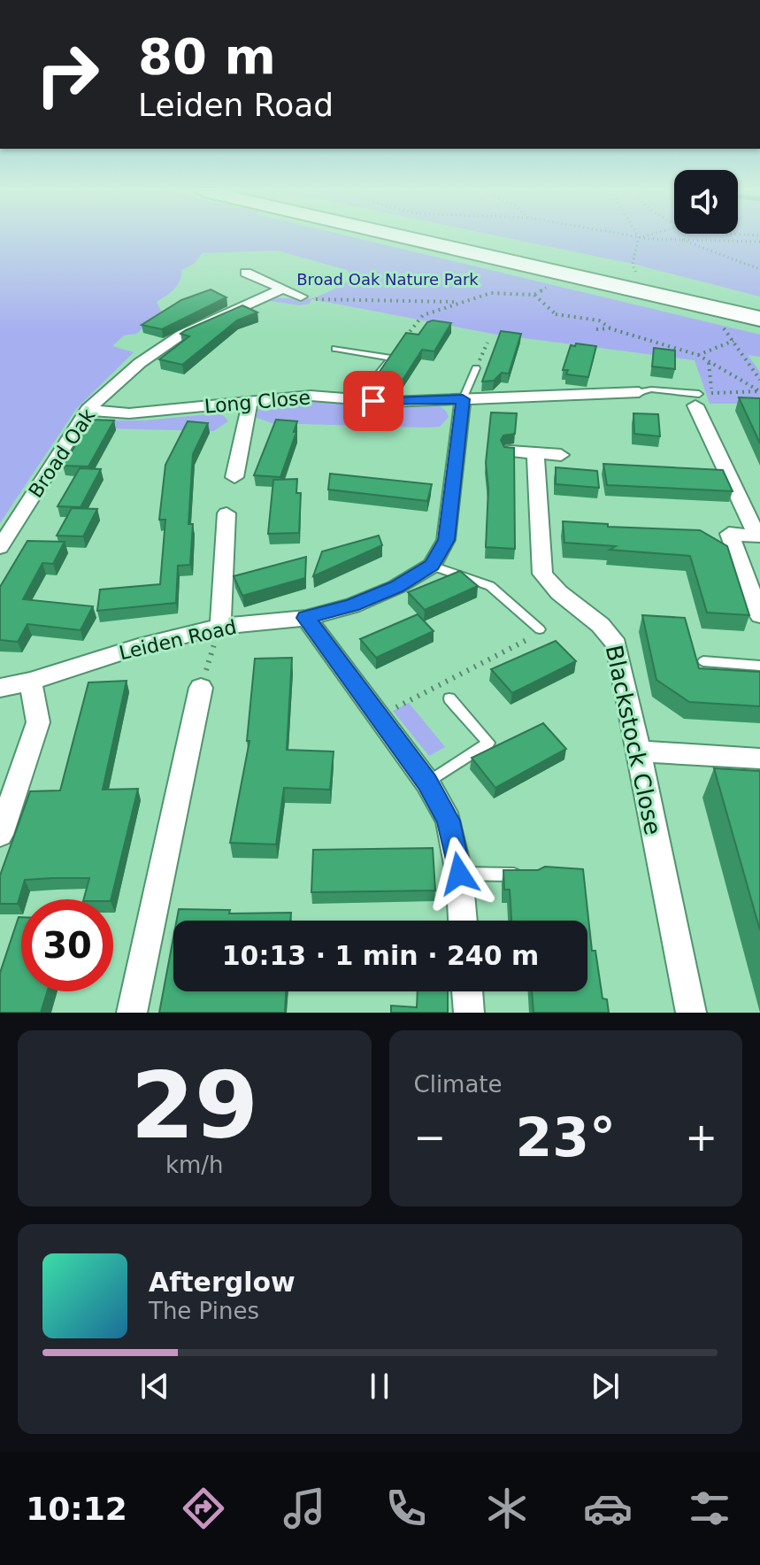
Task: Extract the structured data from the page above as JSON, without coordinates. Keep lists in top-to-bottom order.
{
  "streets": {
    "street": [
      "Long Close",
      "Broad Oak",
      "Leiden Road",
      "Blackstock Close"
    ]
  },
  "crossings": [
    ["Long Close", "Broad Oak"]
  ],
  "parks": ["Broad Oak Nature Park"],
  "page": {
    "turn": ["80 m", "Leiden Road"],
    "limit": "30",
    "trip": "10:13 · 1 min · 240 m",
    "tile": [
      ["29", "km/h"],
      "Climate"
    ],
    "heat": ["−", "23°", "+"],
    "song": ["Afterglow", "The Pines"],
    "tabs": "10:12"
  }
}
